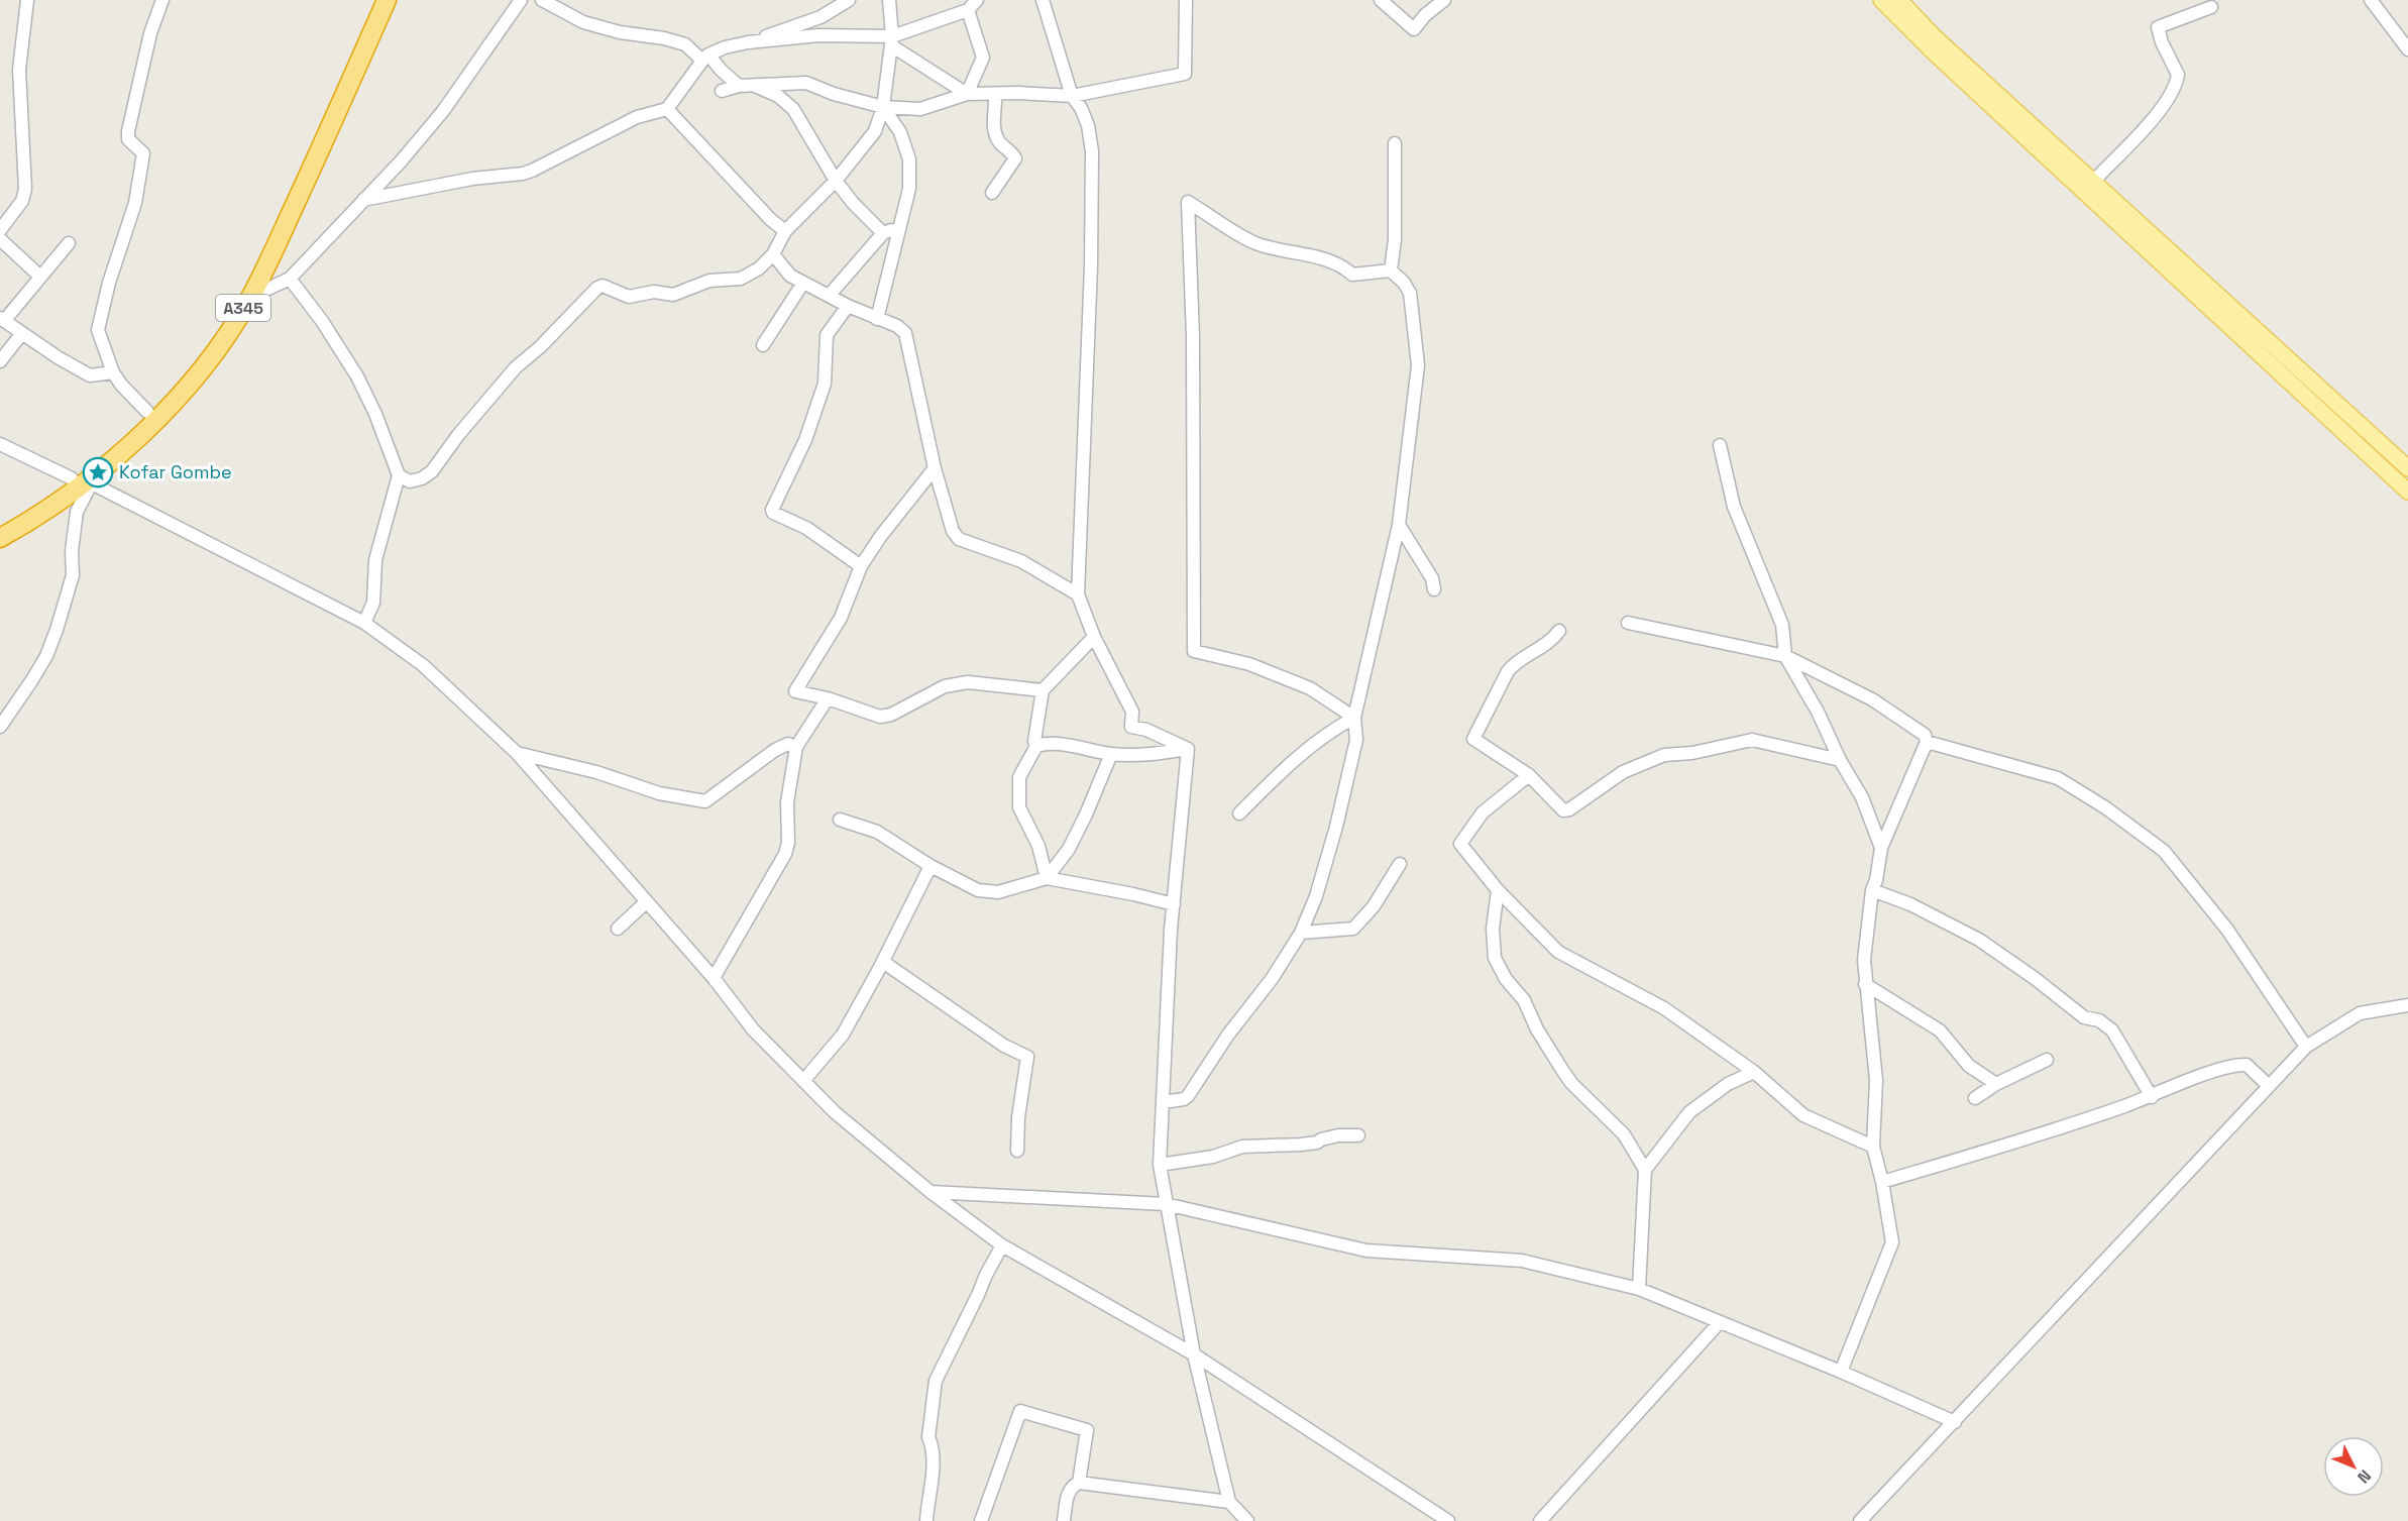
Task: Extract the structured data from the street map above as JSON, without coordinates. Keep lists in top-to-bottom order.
{
  "streets": {
    "highway": ["A345"]
  },
  "places": {
    "place": ["Kofar Gombe"]
  },
  "north": "bottom right"
}
